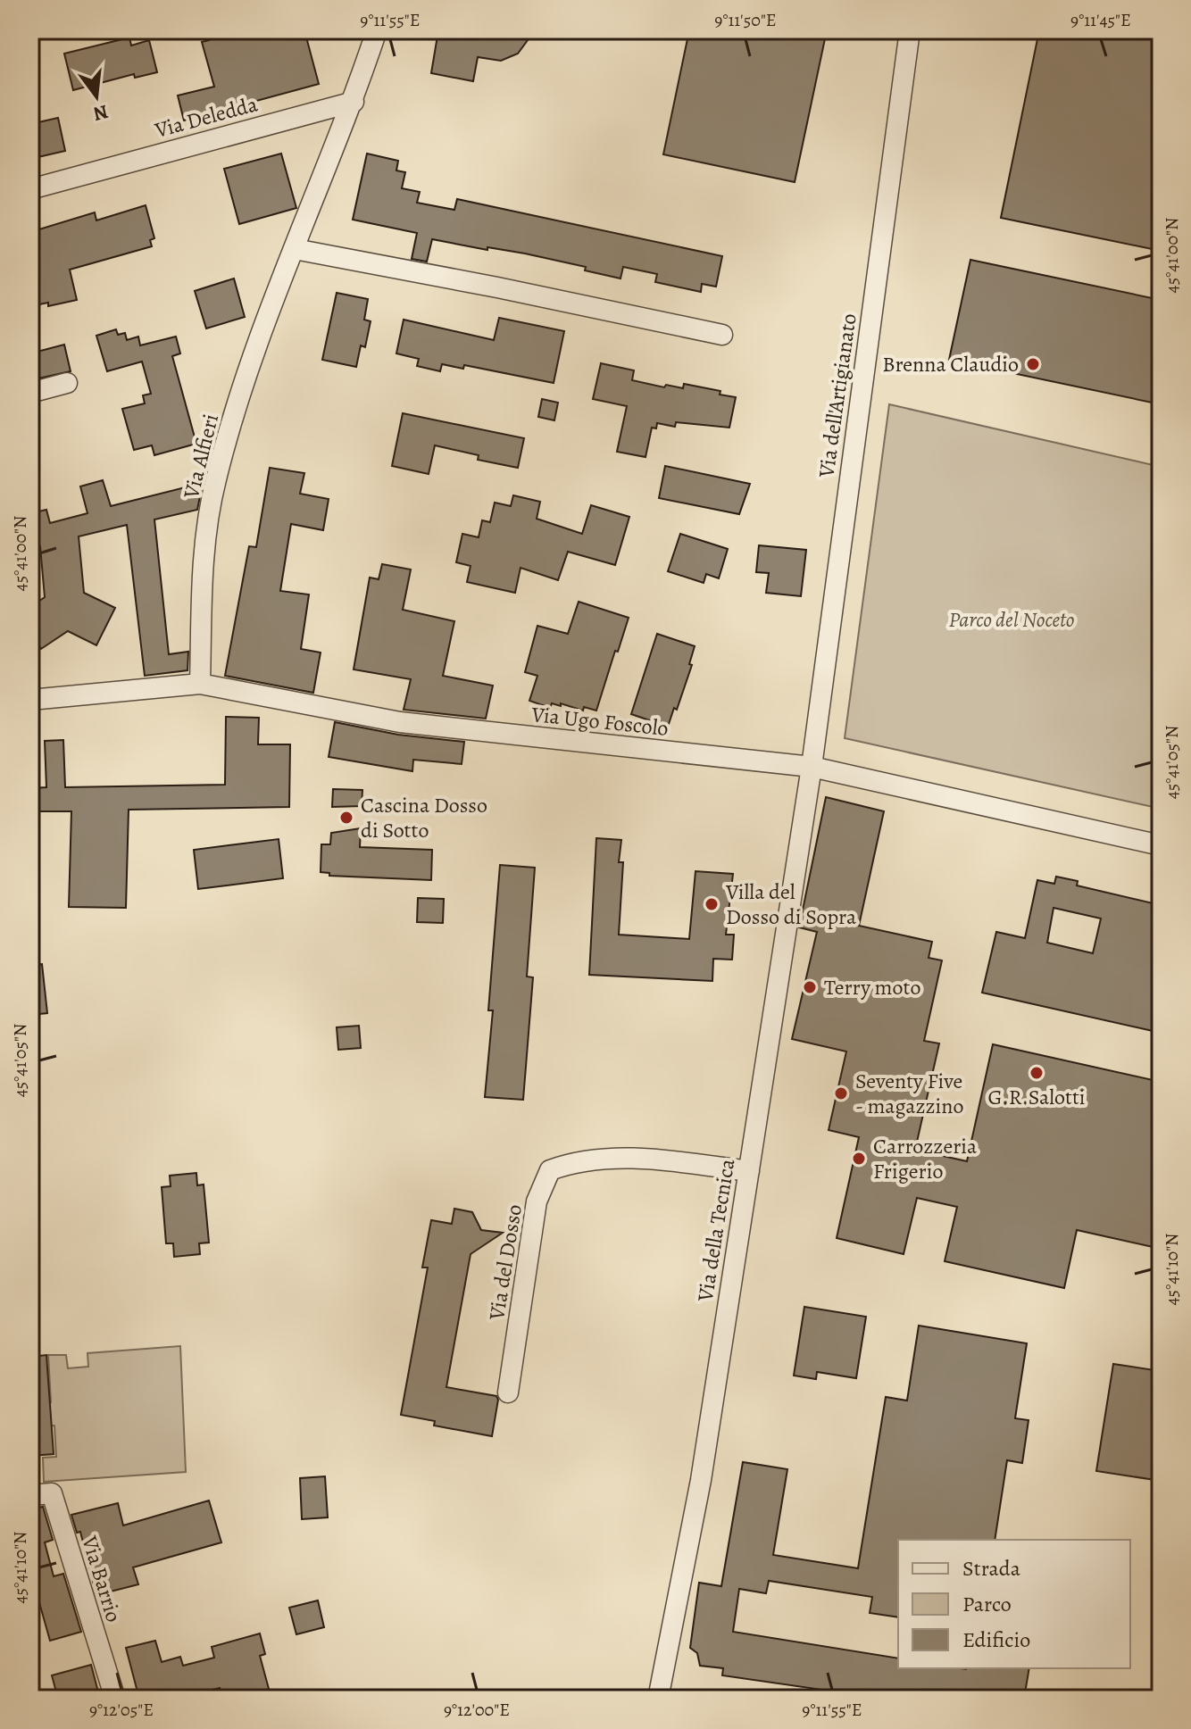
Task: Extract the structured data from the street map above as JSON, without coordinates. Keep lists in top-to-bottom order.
{
  "streets": {
    "street": [
      "Via Deledda",
      "Via dell'Artigianato",
      "Via Alfieri",
      "Via Ugo Foscolo",
      "Via della Tecnica",
      "Via del Dosso",
      "Via Barrio"
    ]
  },
  "crossings": [
    ["Via Deledda", "Via Alfieri"],
    ["Via dell'Artigianato", "Via Ugo Foscolo"],
    ["Via dell'Artigianato", "Via della Tecnica"],
    ["Via Alfieri", "Via Ugo Foscolo"],
    ["Via Ugo Foscolo", "Via della Tecnica"],
    ["Via della Tecnica", "Via del Dosso"]
  ],
  "parks": ["Parco del Noceto"],
  "places": [
    "Brenna Claudio",
    "Cascina Dosso di Sotto",
    "Villa del Dosso di Sopra",
    "Terry moto",
    "G.R.Salotti",
    "Seventy Five - magazzino",
    "Carrozzeria Frigerio"
  ],
  "legend": ["Strada", "Parco", "Edificio"],
  "north": "bottom",
  "coordinates": [
    "9°11'55\"E",
    "9°11'50\"E",
    "9°11'45\"E",
    "45°41'00\"N",
    "45°41'05\"N",
    "45°41'10\"N",
    "9°12'05\"E",
    "9°12'00\"E"
  ]
}
